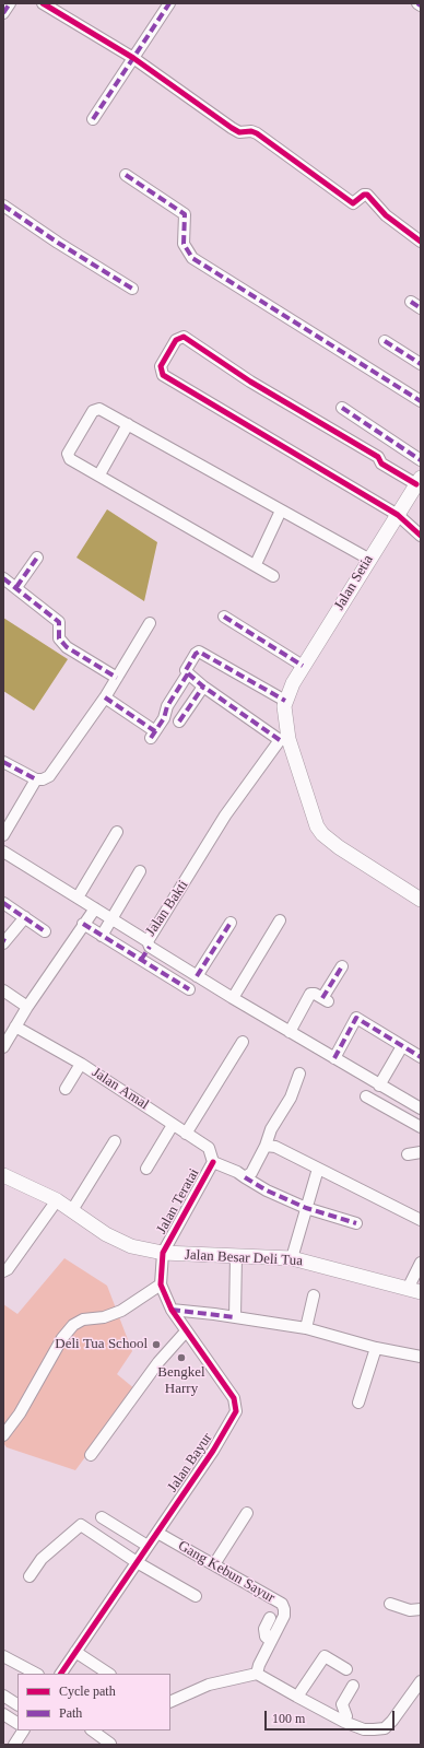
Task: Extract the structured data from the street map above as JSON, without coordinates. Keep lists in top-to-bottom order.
{
  "streets": {
    "main road": ["Jalan Setia", "Jalan Besar Deli Tua"],
    "street": [
      "Jalan Bakti",
      "Jalan Amal",
      "Jalan Teratai",
      "Jalan Bayur",
      "Gang Kebun Sayur"
    ]
  },
  "crossings": [
    ["Jalan Amal", "Jalan Teratai"],
    ["Jalan Teratai", "Jalan Besar Deli Tua"],
    ["Jalan Teratai", "Jalan Bayur"],
    ["Jalan Besar Deli Tua", "Jalan Bayur"],
    ["Jalan Bayur", "Gang Kebun Sayur"]
  ],
  "places": ["Deli Tua School", "Bengkel Harry"],
  "legend": ["Cycle path", "Path"],
  "scale_bar": "100 m"
}
